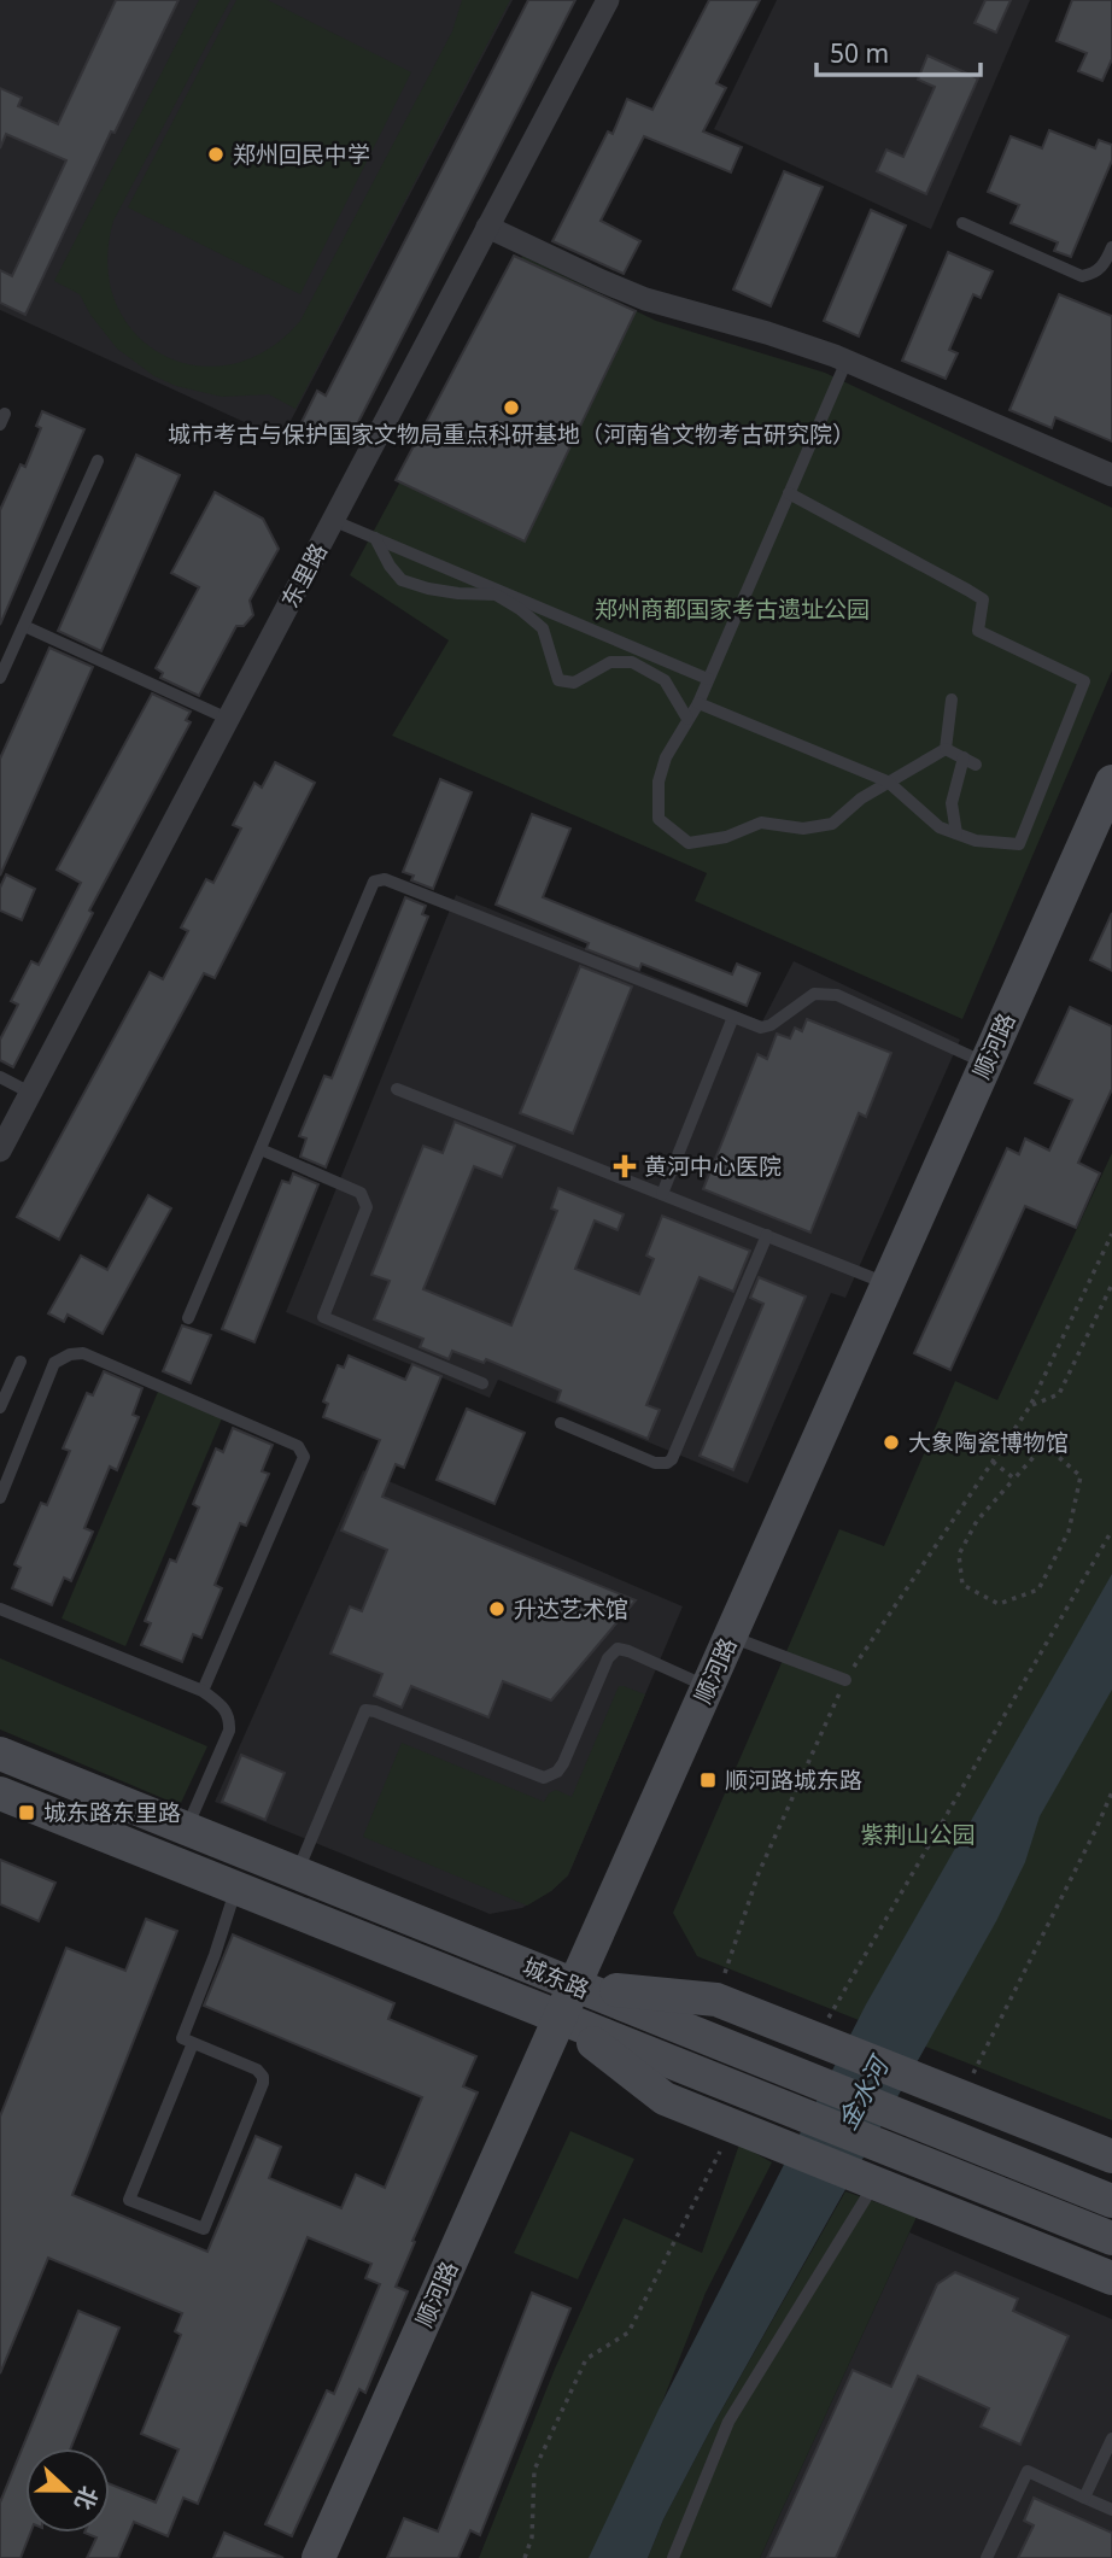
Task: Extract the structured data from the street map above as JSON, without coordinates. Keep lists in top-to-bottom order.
{
  "streets": {
    "street": ["东里路", "顺河路", "城东路"]
  },
  "crossings": [
    ["顺河路", "城东路"]
  ],
  "water": ["金水河"],
  "parks": ["郑州商都国家考古遗址公园", "紫荆山公园"],
  "places": {
    "other": [
      "郑州回民中学",
      "城市考古与保护国家文物局重点科研基地（河南省文物考古研究院）",
      "大象陶瓷博物馆",
      "升达艺术馆"
    ],
    "health": ["黄河中心医院"],
    "transit": ["顺河路城东路", "城东路东里路"]
  },
  "scale_bar": "50 m",
  "north": "right"
}
